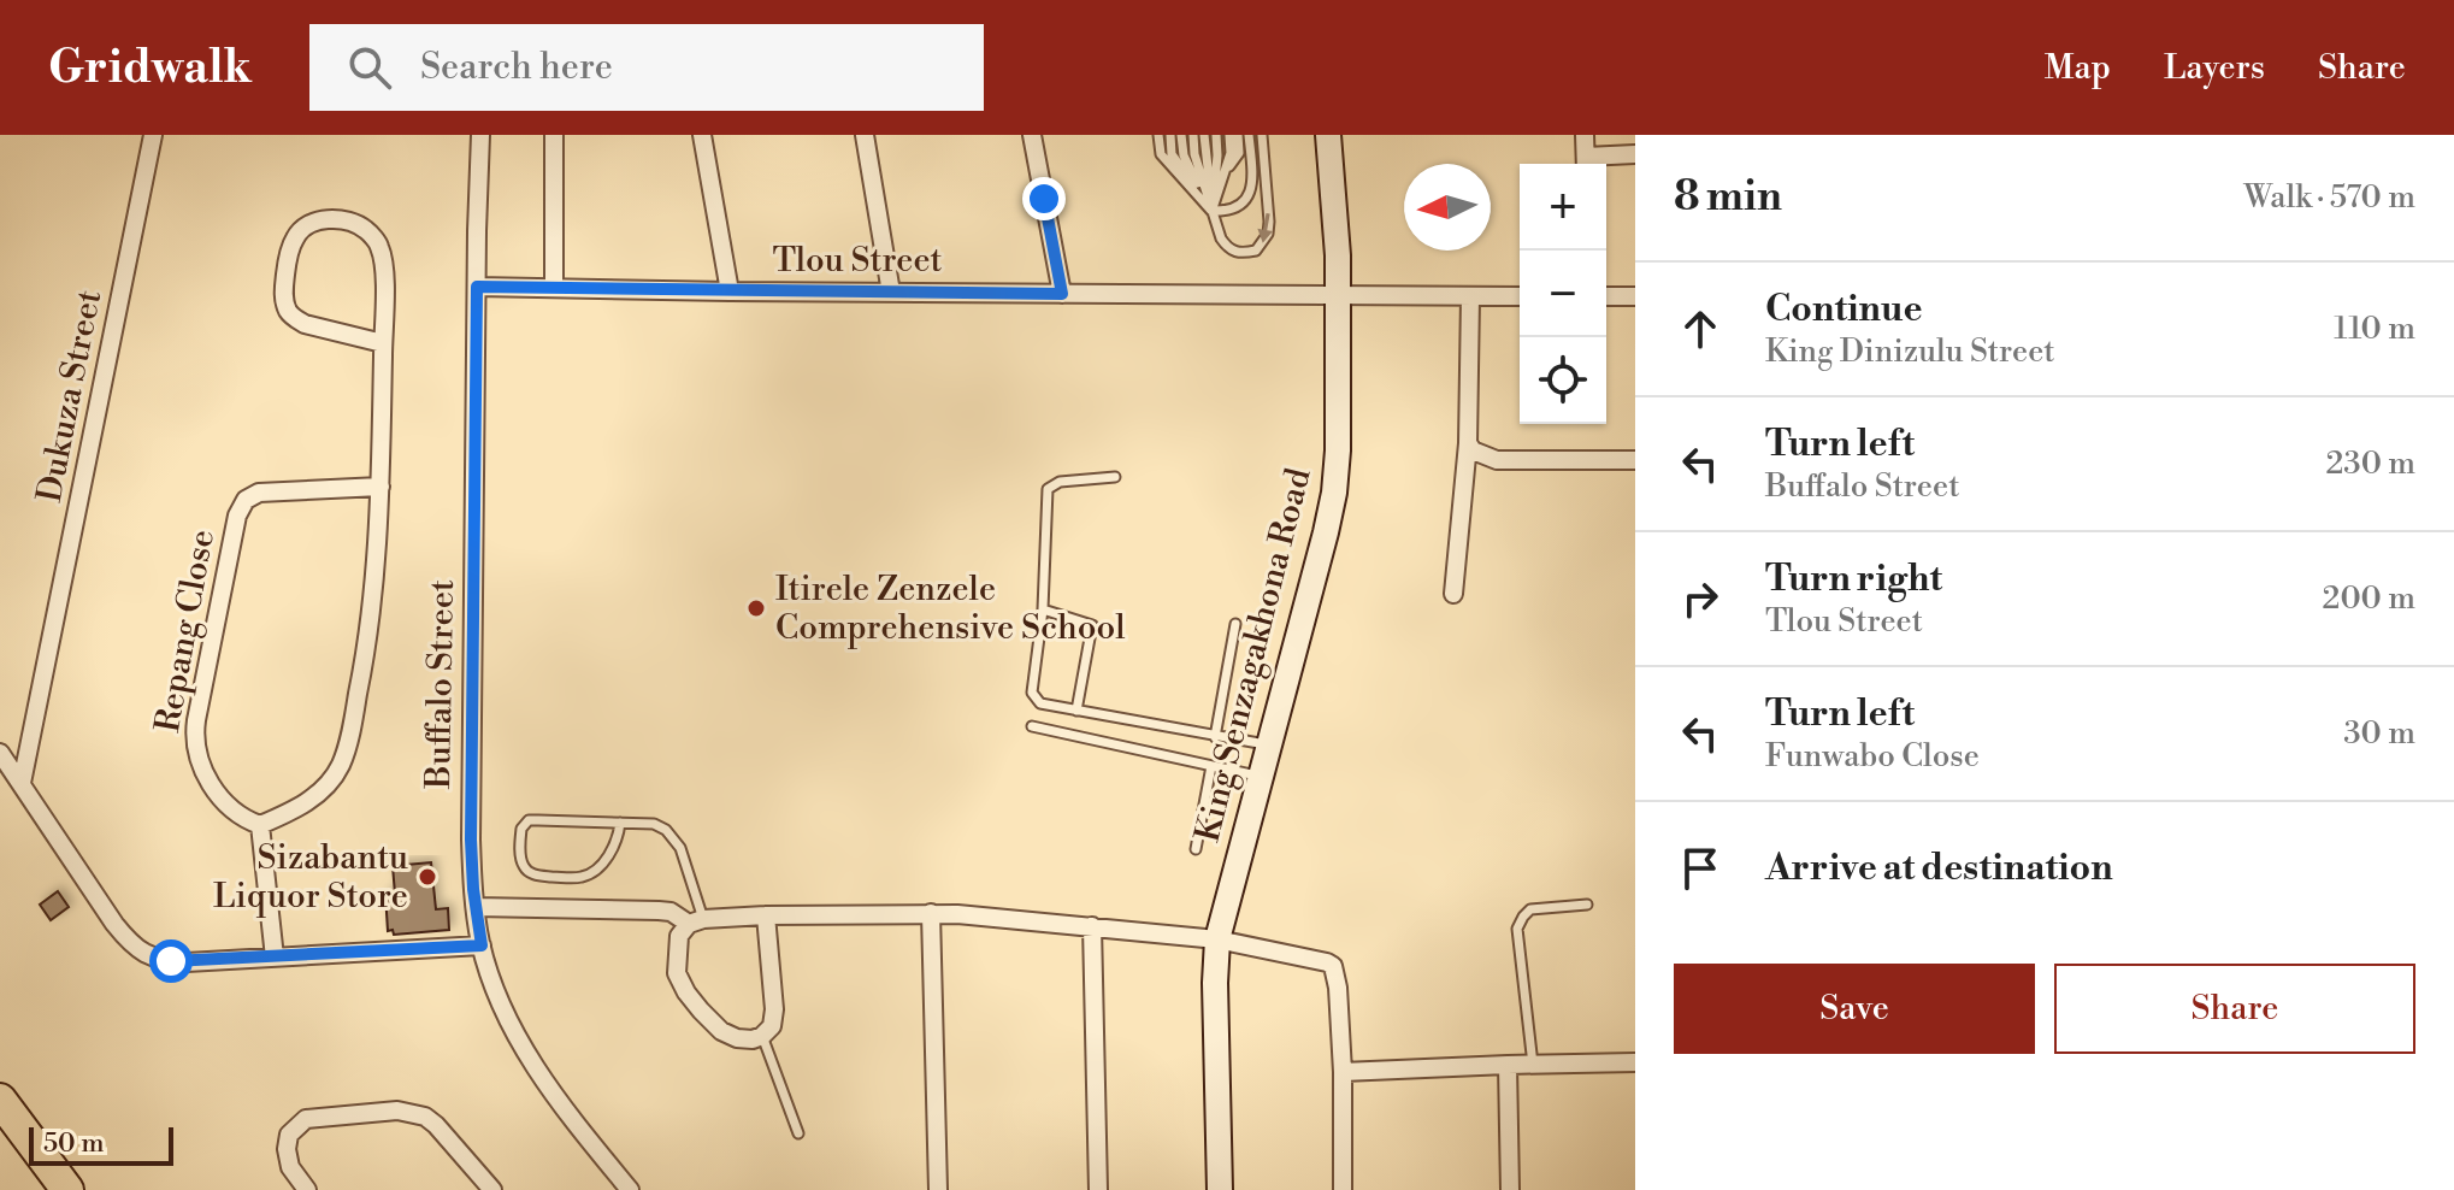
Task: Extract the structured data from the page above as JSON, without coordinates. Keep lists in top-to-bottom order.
{
  "streets": {
    "street": [
      "Tlou Street",
      "Dukuza Street",
      "Repang Close",
      "King Senzagakhona Road",
      "Buffalo Street"
    ]
  },
  "crossings": [
    ["Tlou Street", "King Senzagakhona Road"],
    ["Tlou Street", "Buffalo Street"]
  ],
  "places": ["Itirele Zenzele Comprehensive School", "Sizabantu Liquor Store"],
  "scale_bar": "50 m",
  "north": "left",
  "page": {
    "header": "Gridwalk",
    "search": "Search here",
    "nav": ["Map", "Layers", "Share"],
    "heading": ["8 min", "Walk · 570 m"],
    "map_buttons": ["+", "−"],
    "list": [
      ["Continue", "King Dinizulu Street", "110 m"],
      ["Turn left", "Buffalo Street", "230 m"],
      ["Turn right", "Tlou Street", "200 m"],
      ["Turn left", "Funwabo Close", "30 m"],
      "Arrive at destination"
    ],
    "buttons": ["Save", "Share"],
    "scale": "50 m"
  }
}
